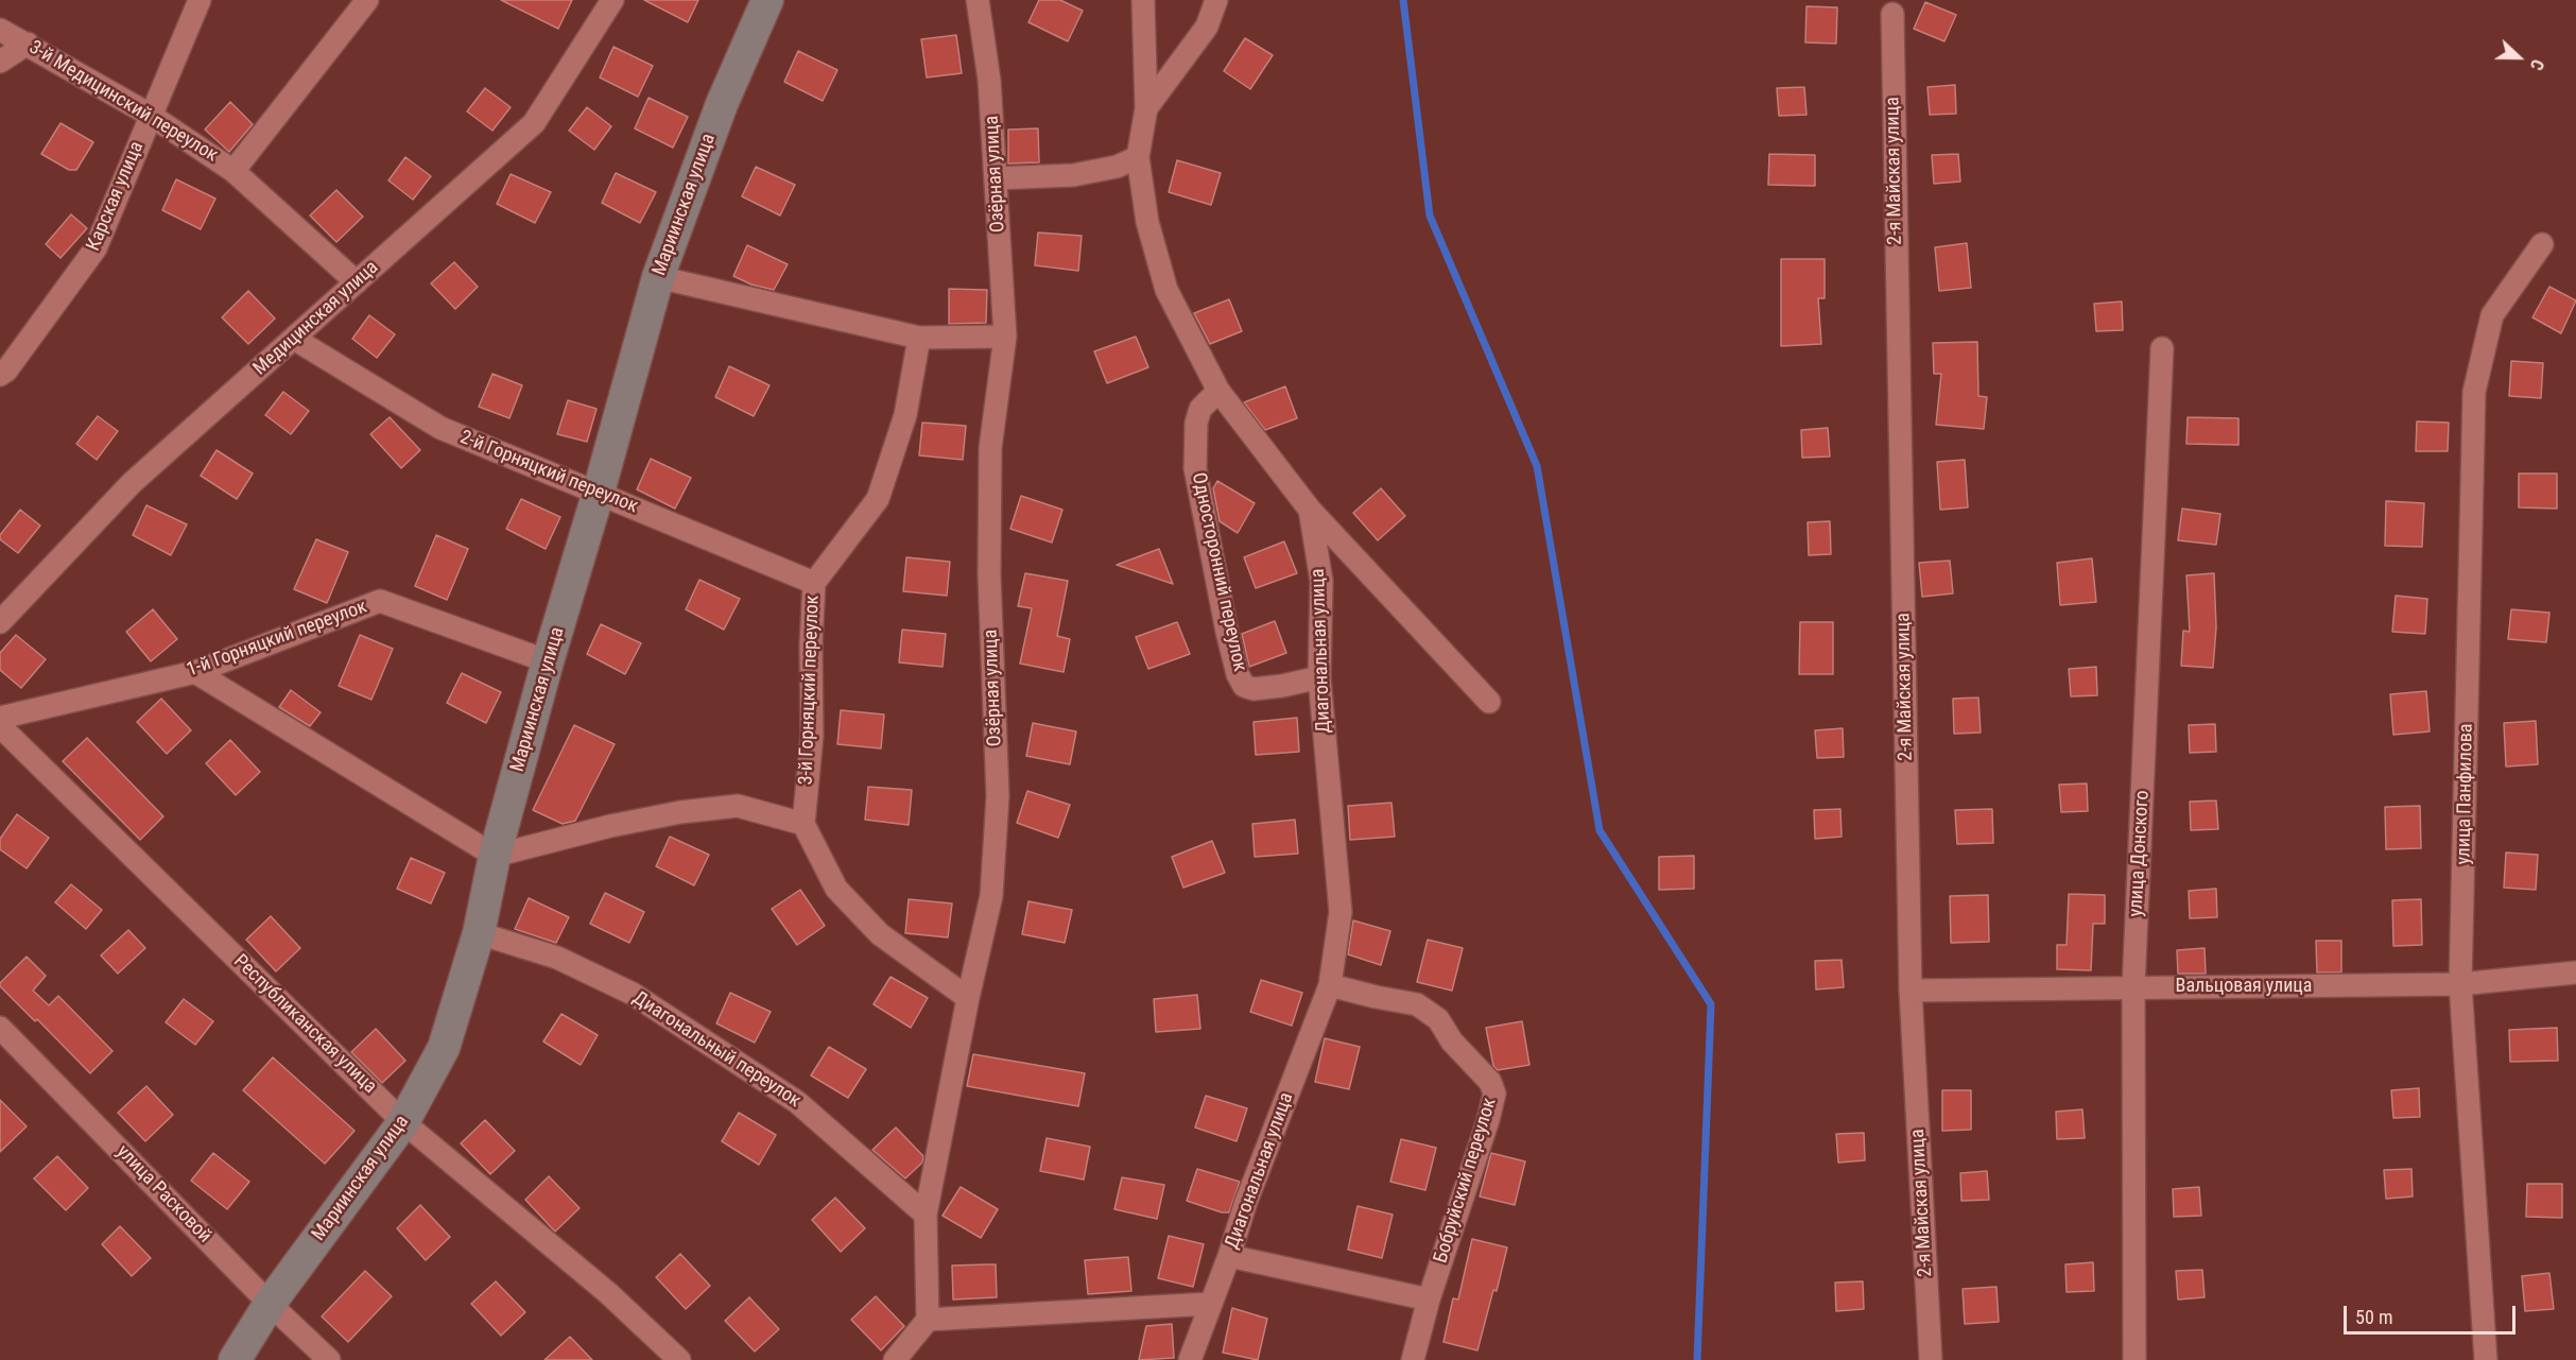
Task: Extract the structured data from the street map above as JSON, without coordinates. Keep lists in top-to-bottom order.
{
  "streets": {
    "main road": ["Мариинская улица"],
    "street": [
      "3-й Медицинский переулок",
      "2-я Майская улица",
      "Озёрная улица",
      "Карская улица",
      "Медицинская улица",
      "2-й Горняцкий переулок",
      "Односторонний переулок",
      "1-й Горняцкий переулок",
      "Диагональная улица",
      "3-й Горняцкий переулок",
      "улица Панфилова",
      "улица Донского",
      "Вальцовая улица",
      "Республиканская улица",
      "Диагональный переулок",
      "Бобруйский переулок",
      "улица Расковой"
    ]
  },
  "crossings": [
    ["3-й Медицинский переулок", "Карская улица"],
    ["3-й Медицинский переулок", "Медицинская улица"],
    ["2-я Майская улица", "Вальцовая улица"],
    ["Озёрная улица", "Диагональный переулок"],
    ["Мариинская улица", "2-й Горняцкий переулок"],
    ["Мариинская улица", "1-й Горняцкий переулок"],
    ["Мариинская улица", "Республиканская улица"],
    ["Мариинская улица", "Диагональный переулок"],
    ["Мариинская улица", "улица Расковой"],
    ["Медицинская улица", "2-й Горняцкий переулок"],
    ["2-й Горняцкий переулок", "3-й Горняцкий переулок"],
    ["Односторонний переулок", "Диагональная улица"],
    ["Диагональная улица", "Бобруйский переулок"],
    ["улица Панфилова", "Вальцовая улица"],
    ["улица Донского", "Вальцовая улица"]
  ],
  "scale_bar": "50 m",
  "north": "right"
}
